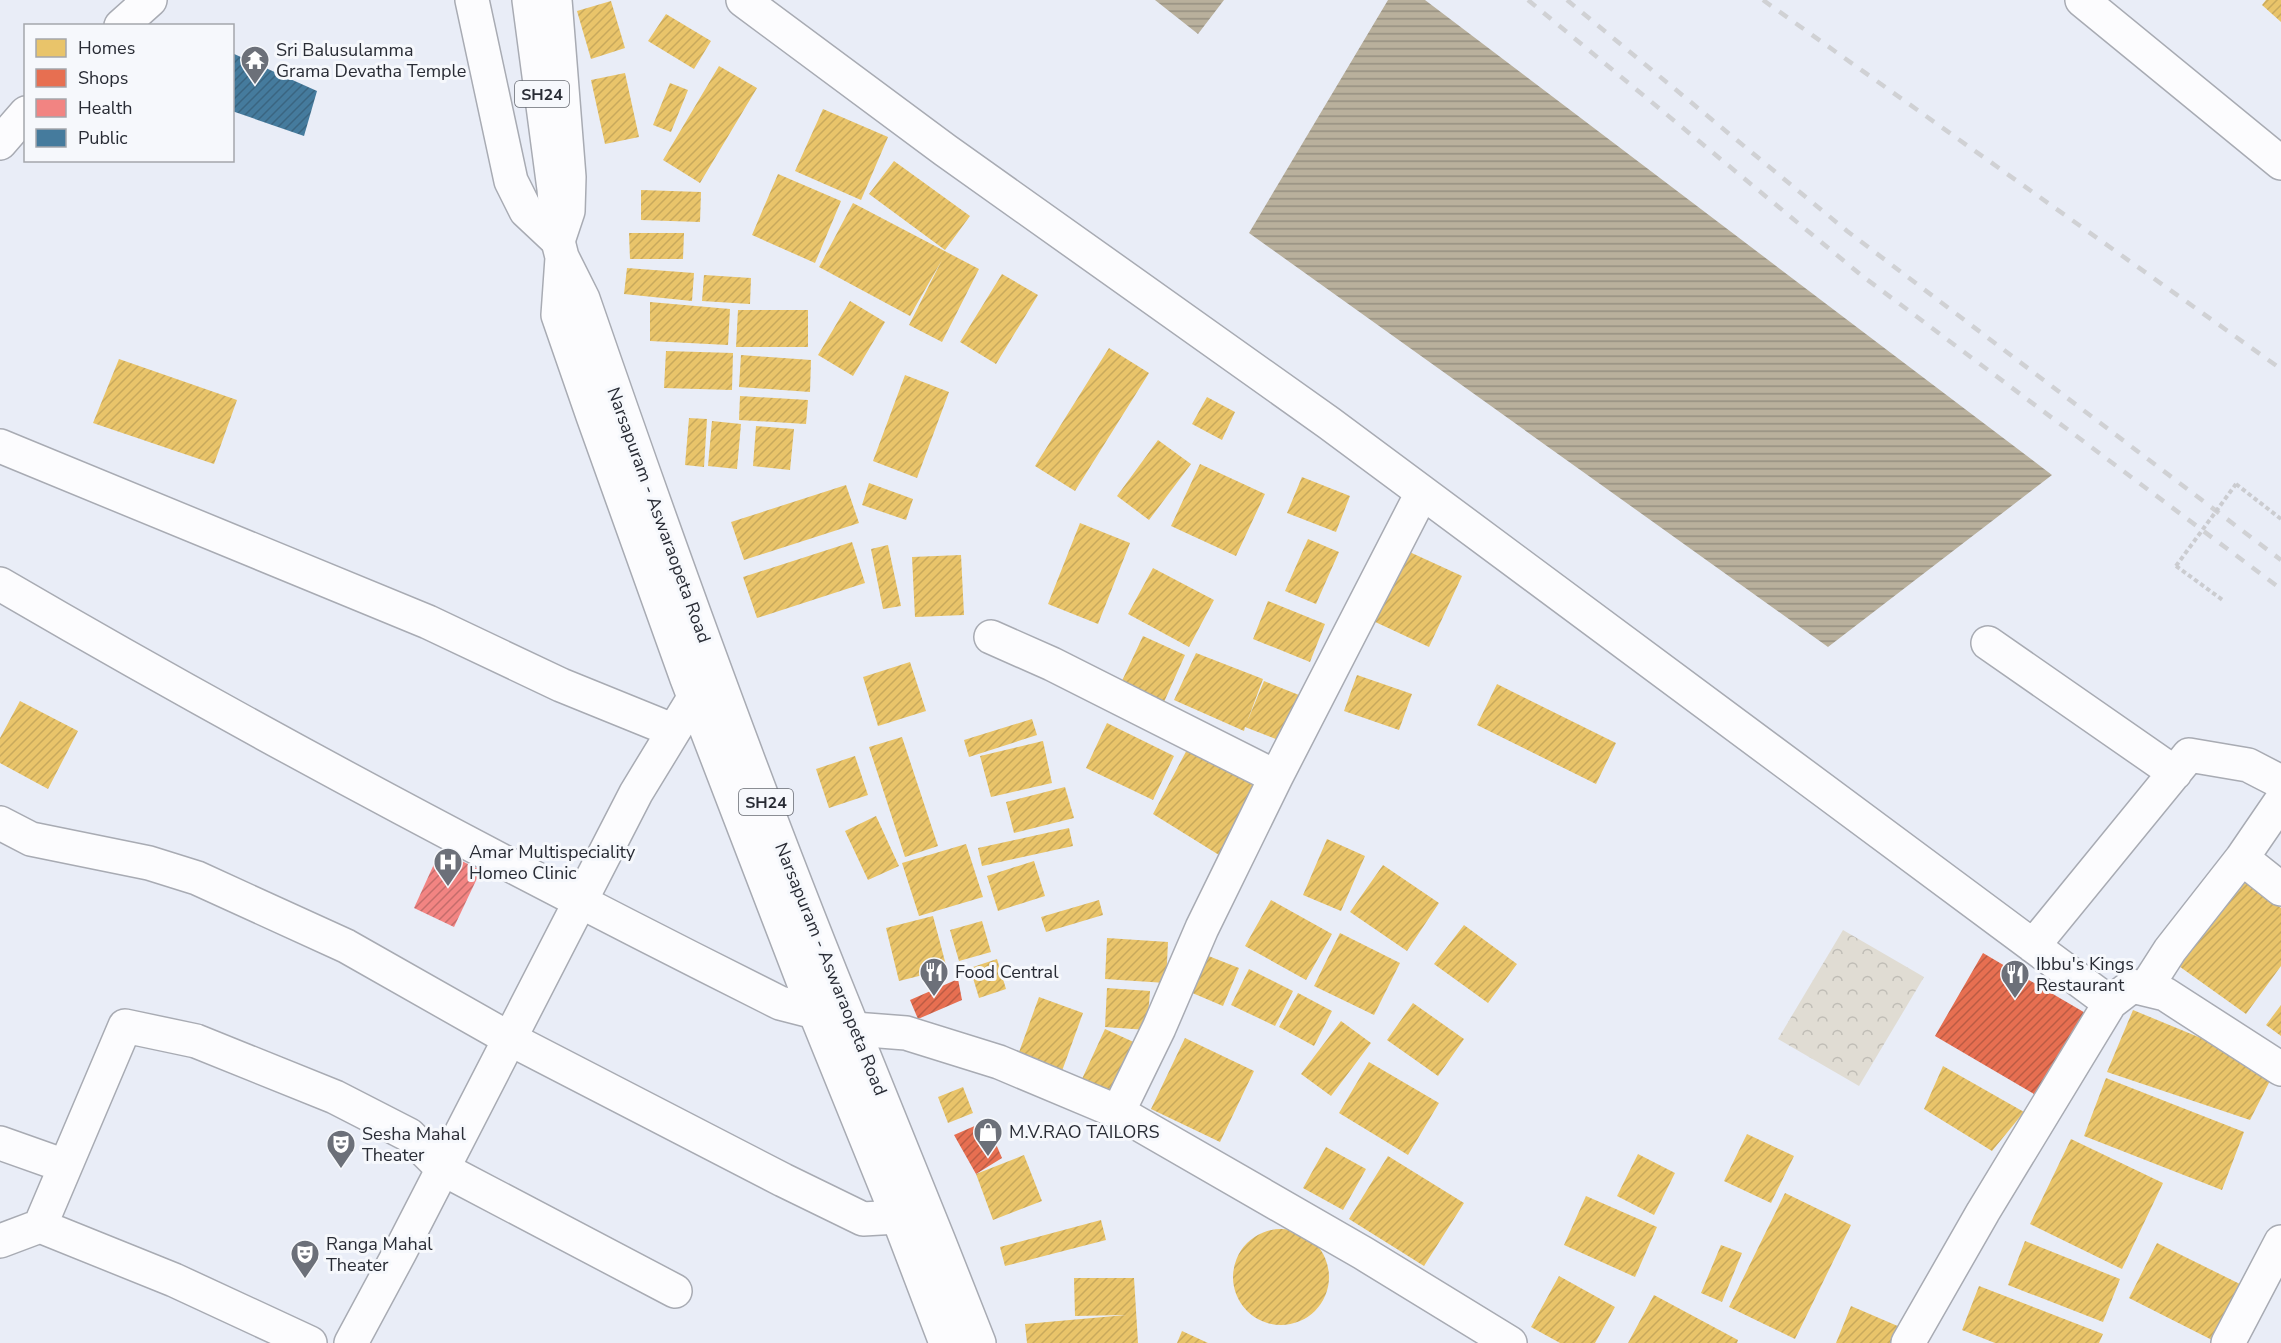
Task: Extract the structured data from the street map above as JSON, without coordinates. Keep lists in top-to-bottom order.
{
  "streets": {
    "street": ["SH24", "Narsapuram - Aswaraopeta Road"]
  },
  "places": {
    "temple": ["Sri Balusulamma Grama Devatha Temple"],
    "hospital": ["Amar Multispeciality Homeo Clinic"],
    "restaurant": ["Food Central", "Ibbu's Kings Restaurant"],
    "shop": ["M.V.RAO TAILORS"],
    "theatre": ["Sesha Mahal Theater", "Ranga Mahal Theater"]
  },
  "legend": [
    "Homes",
    "Shops",
    "Health",
    "Public"
  ]
}
